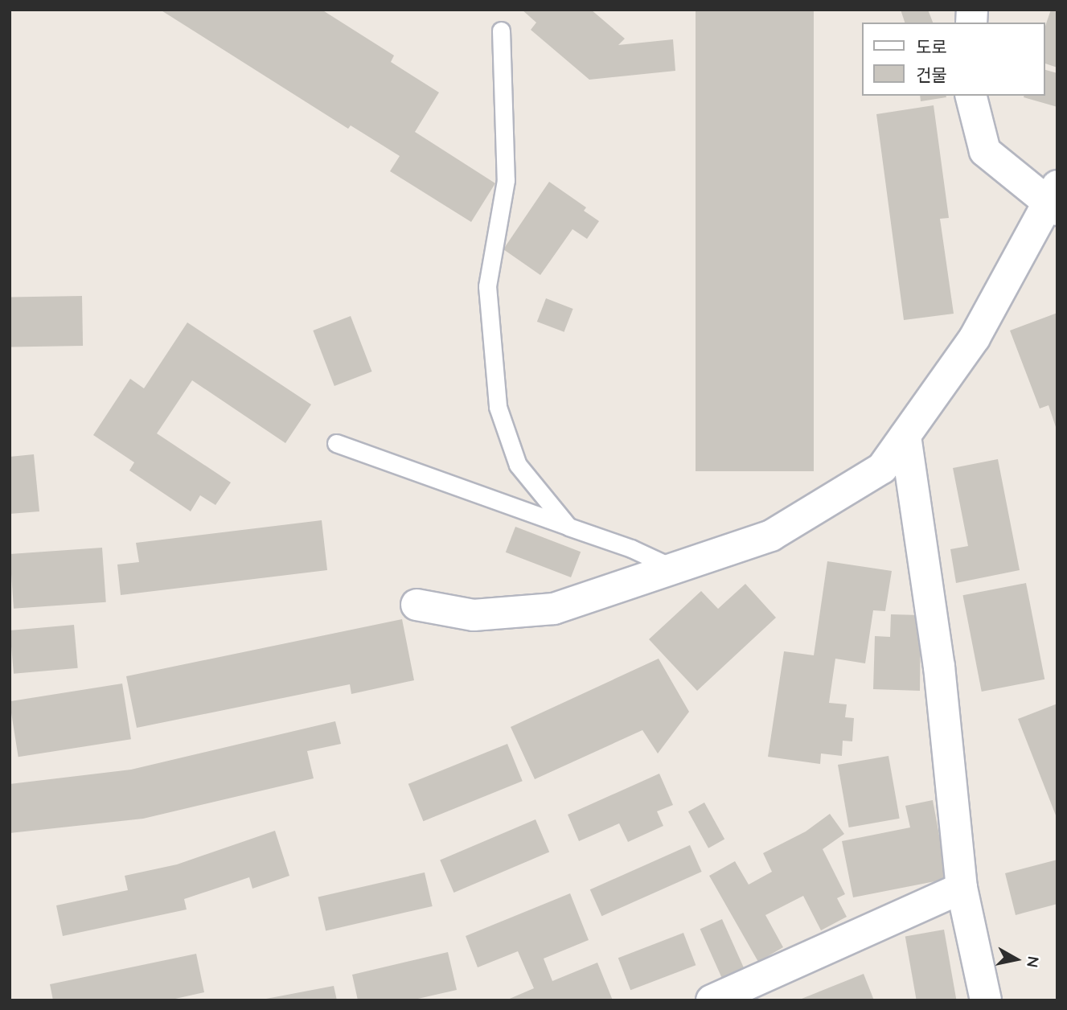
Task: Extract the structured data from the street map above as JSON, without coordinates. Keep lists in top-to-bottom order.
{
  "legend": ["도로", "건물"],
  "north": "right"
}
